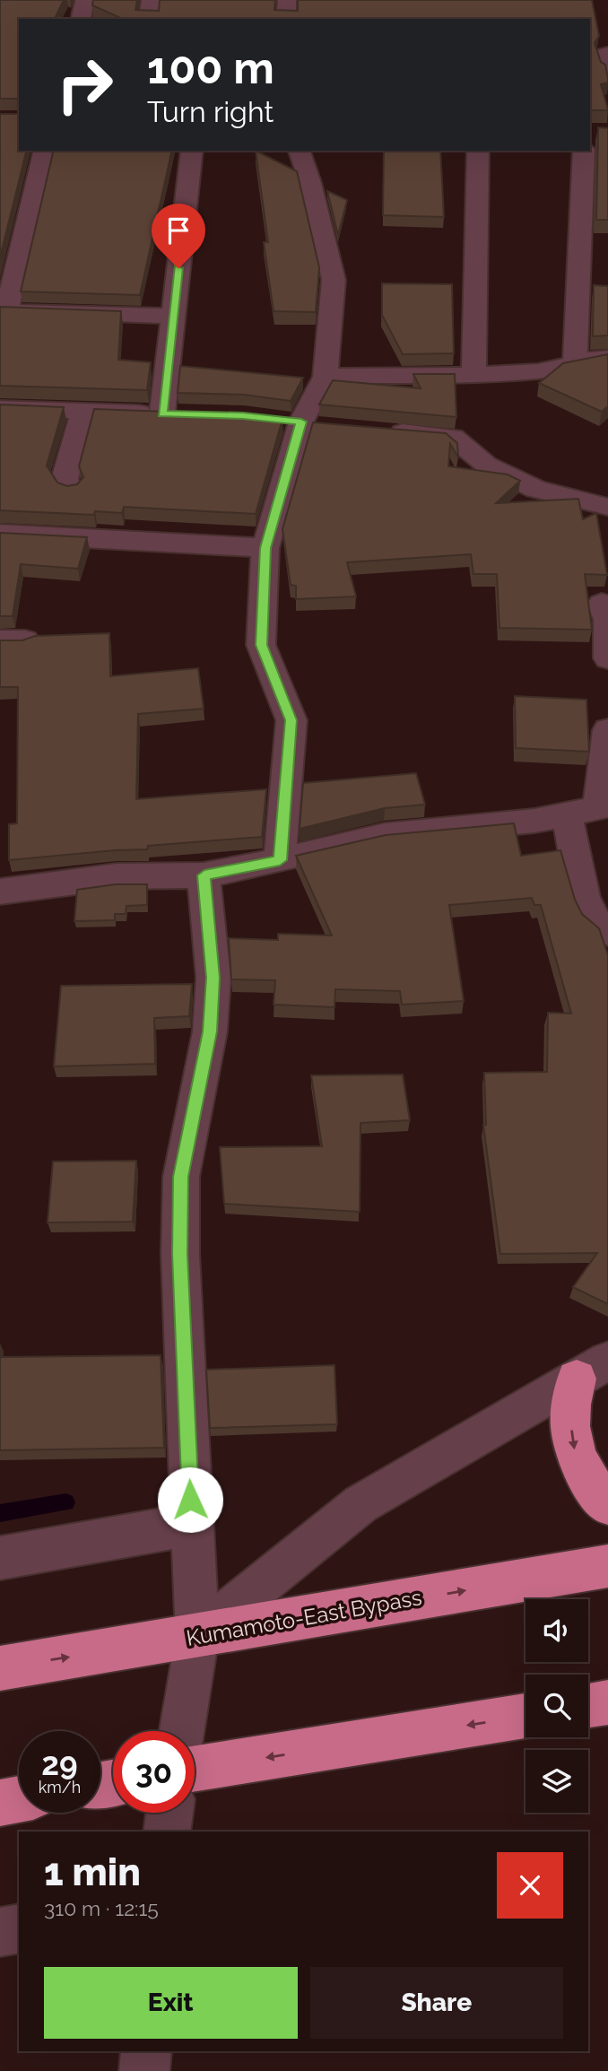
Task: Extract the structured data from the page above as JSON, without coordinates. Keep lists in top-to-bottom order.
{
  "streets": {
    "highway": ["Kumamoto-East Bypass"]
  },
  "page": {
    "turn": ["100 m", "Turn right"],
    "speed": "29 km/h",
    "limit": "30",
    "heading": ["1 min", "310 m · 12:15"],
    "buttons": ["Exit", "Share"]
  }
}
